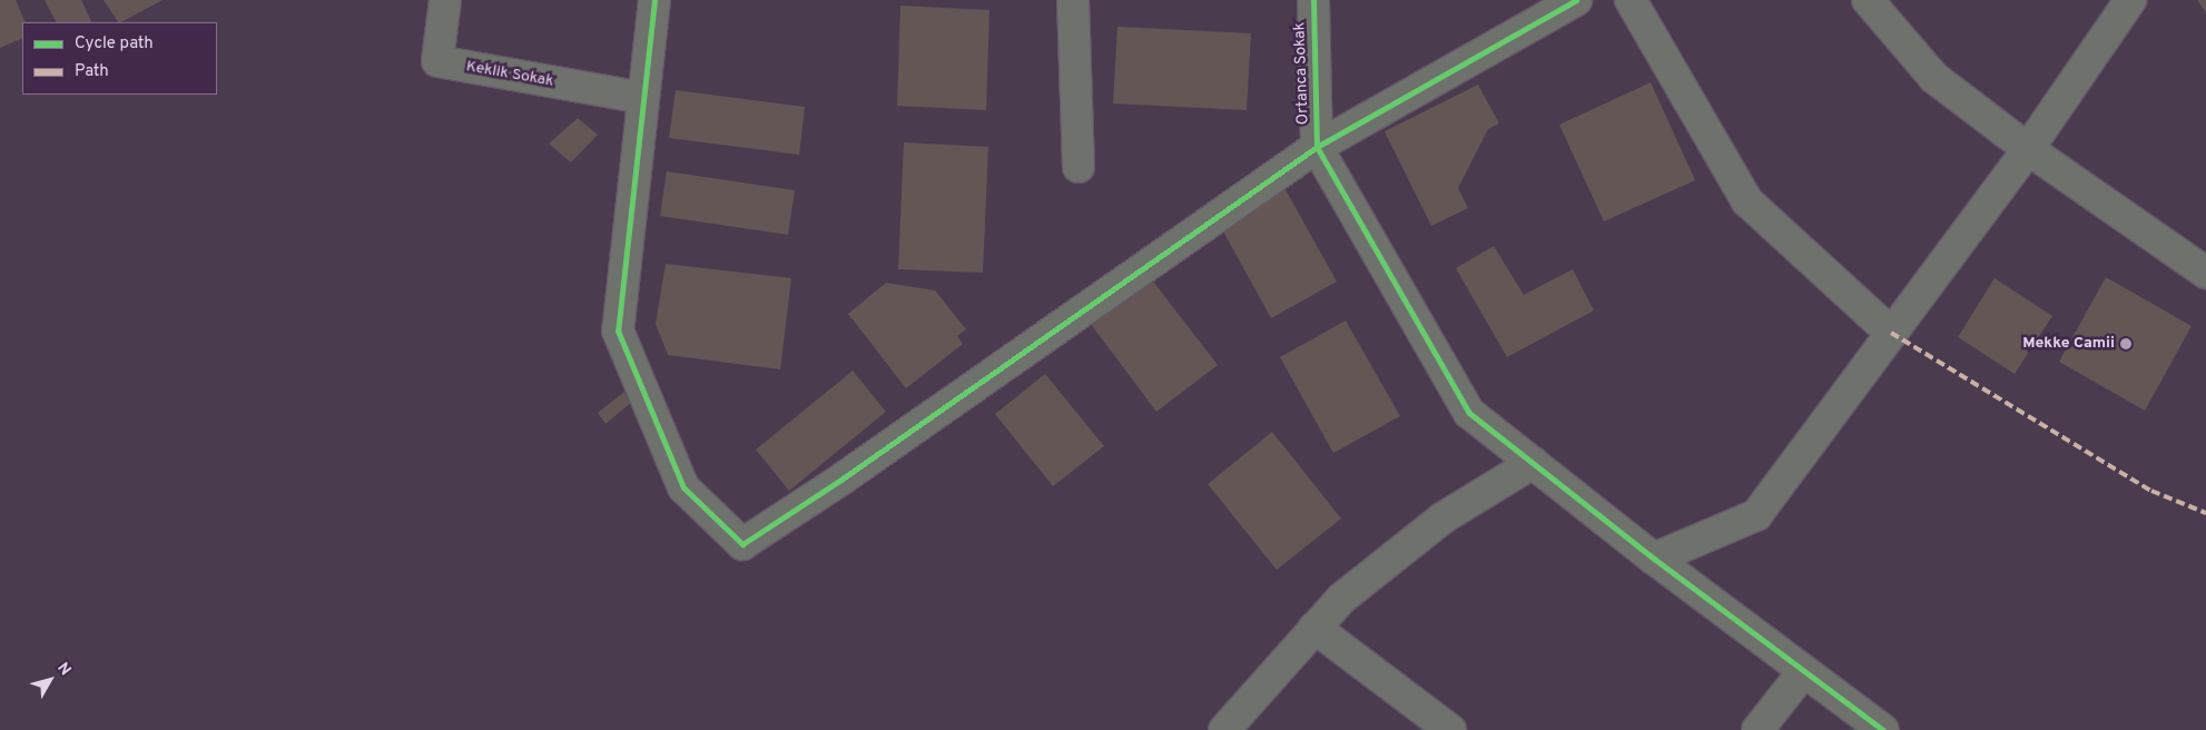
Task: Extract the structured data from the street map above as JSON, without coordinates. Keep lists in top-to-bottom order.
{
  "streets": {
    "street": ["Ortanca Sokak", "Keklik Sokak"]
  },
  "places": ["Mekke Camii"],
  "legend": ["Cycle path", "Path"],
  "north": "top right"
}
